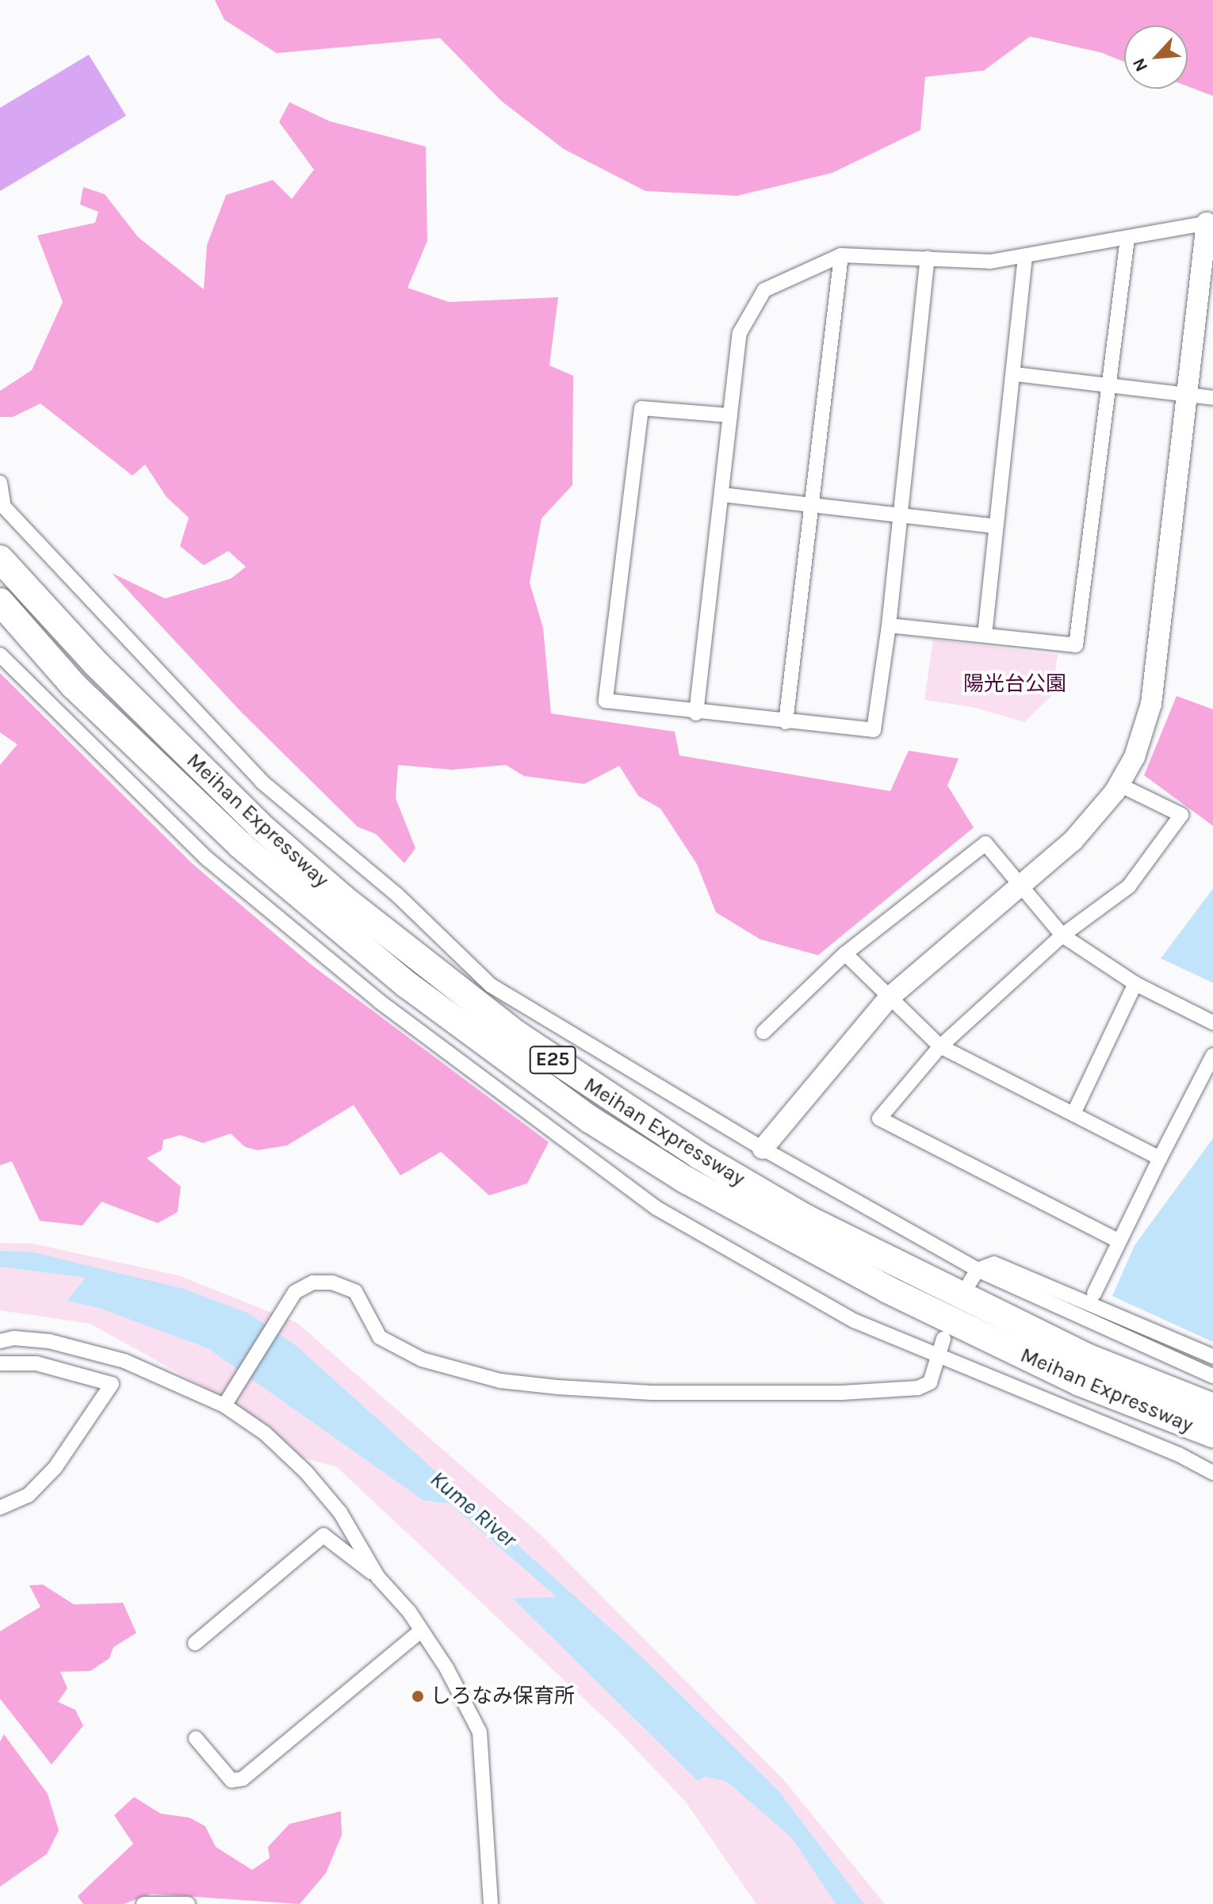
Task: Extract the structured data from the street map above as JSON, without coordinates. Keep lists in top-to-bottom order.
{
  "streets": {
    "highway": ["Meihan Expressway", "E25"]
  },
  "water": ["Kume River"],
  "parks": ["陽光台公園"],
  "places": ["しろなみ保育所"],
  "north": "bottom left"
}
